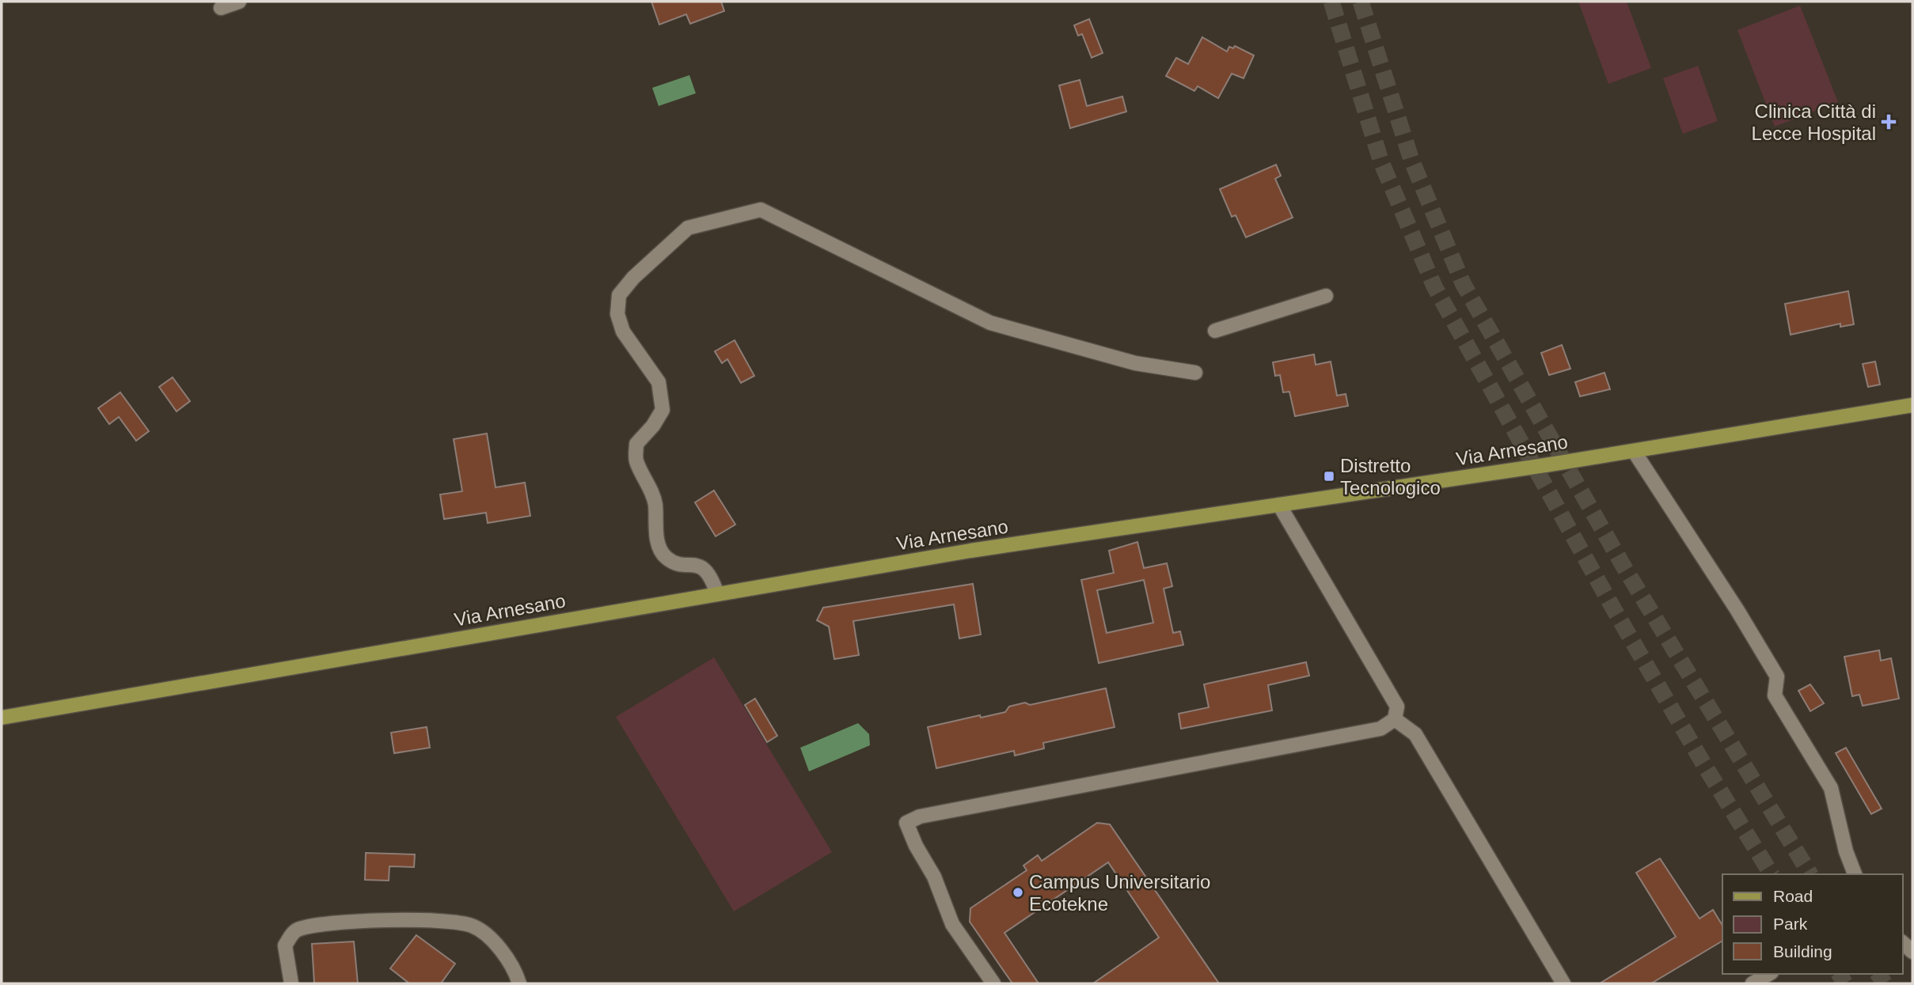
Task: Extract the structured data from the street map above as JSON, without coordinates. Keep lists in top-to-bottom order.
{
  "streets": {
    "main road": ["Via Arnesano"]
  },
  "places": {
    "health": ["Clinica Città di Lecce Hospital"],
    "transit": ["Distretto Tecnologico"],
    "other": ["Campus Universitario Ecotekne"]
  },
  "legend": ["Road", "Park", "Building"]
}
